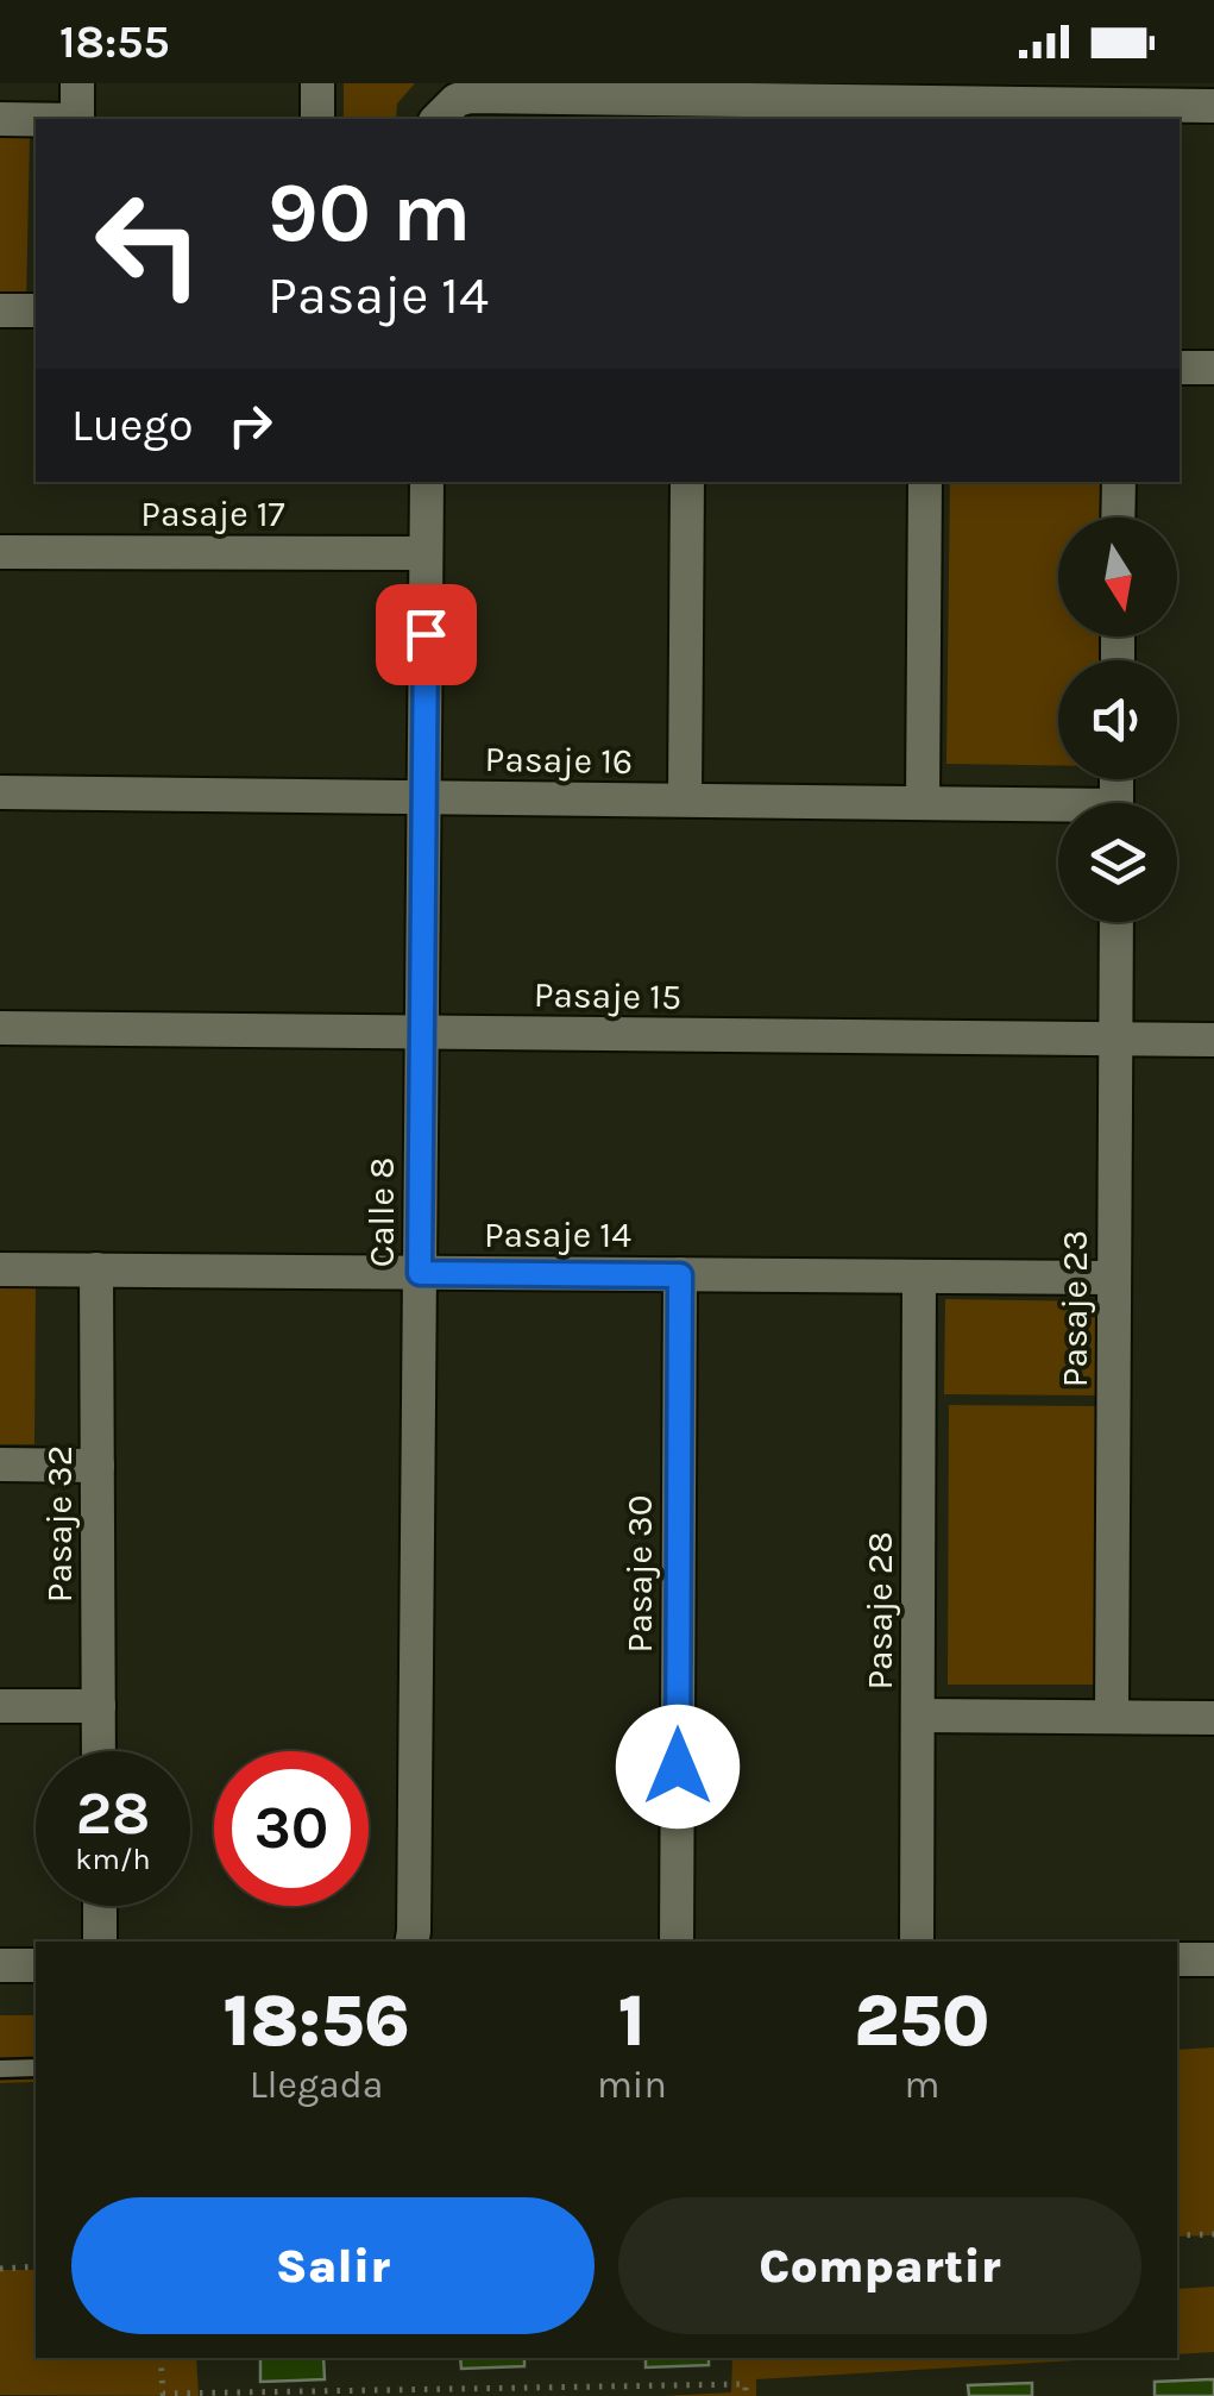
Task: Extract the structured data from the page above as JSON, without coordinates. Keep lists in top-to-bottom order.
{
  "streets": {
    "street": [
      "Pasaje 17",
      "Pasaje 16",
      "Pasaje 15",
      "Calle 8",
      "Pasaje 14",
      "Pasaje 23",
      "Pasaje 32",
      "Pasaje 30",
      "Pasaje 28"
    ]
  },
  "crossings": [
    ["Pasaje 17", "Calle 8"],
    ["Pasaje 16", "Calle 8"],
    ["Pasaje 15", "Calle 8"],
    ["Pasaje 15", "Pasaje 23"],
    ["Calle 8", "Pasaje 14"],
    ["Pasaje 14", "Pasaje 23"],
    ["Pasaje 14", "Pasaje 32"],
    ["Pasaje 14", "Pasaje 30"],
    ["Pasaje 14", "Pasaje 28"]
  ],
  "north": "bottom",
  "page": {
    "status": "18:55",
    "turn": ["90 m", "Pasaje 14"],
    "then": "Luego",
    "speed": "28 km/h",
    "limit": "30",
    "eta": [
      "18:56",
      "Llegada",
      "1",
      "min",
      "250",
      "m"
    ],
    "buttons": ["Salir", "Compartir"]
  }
}
